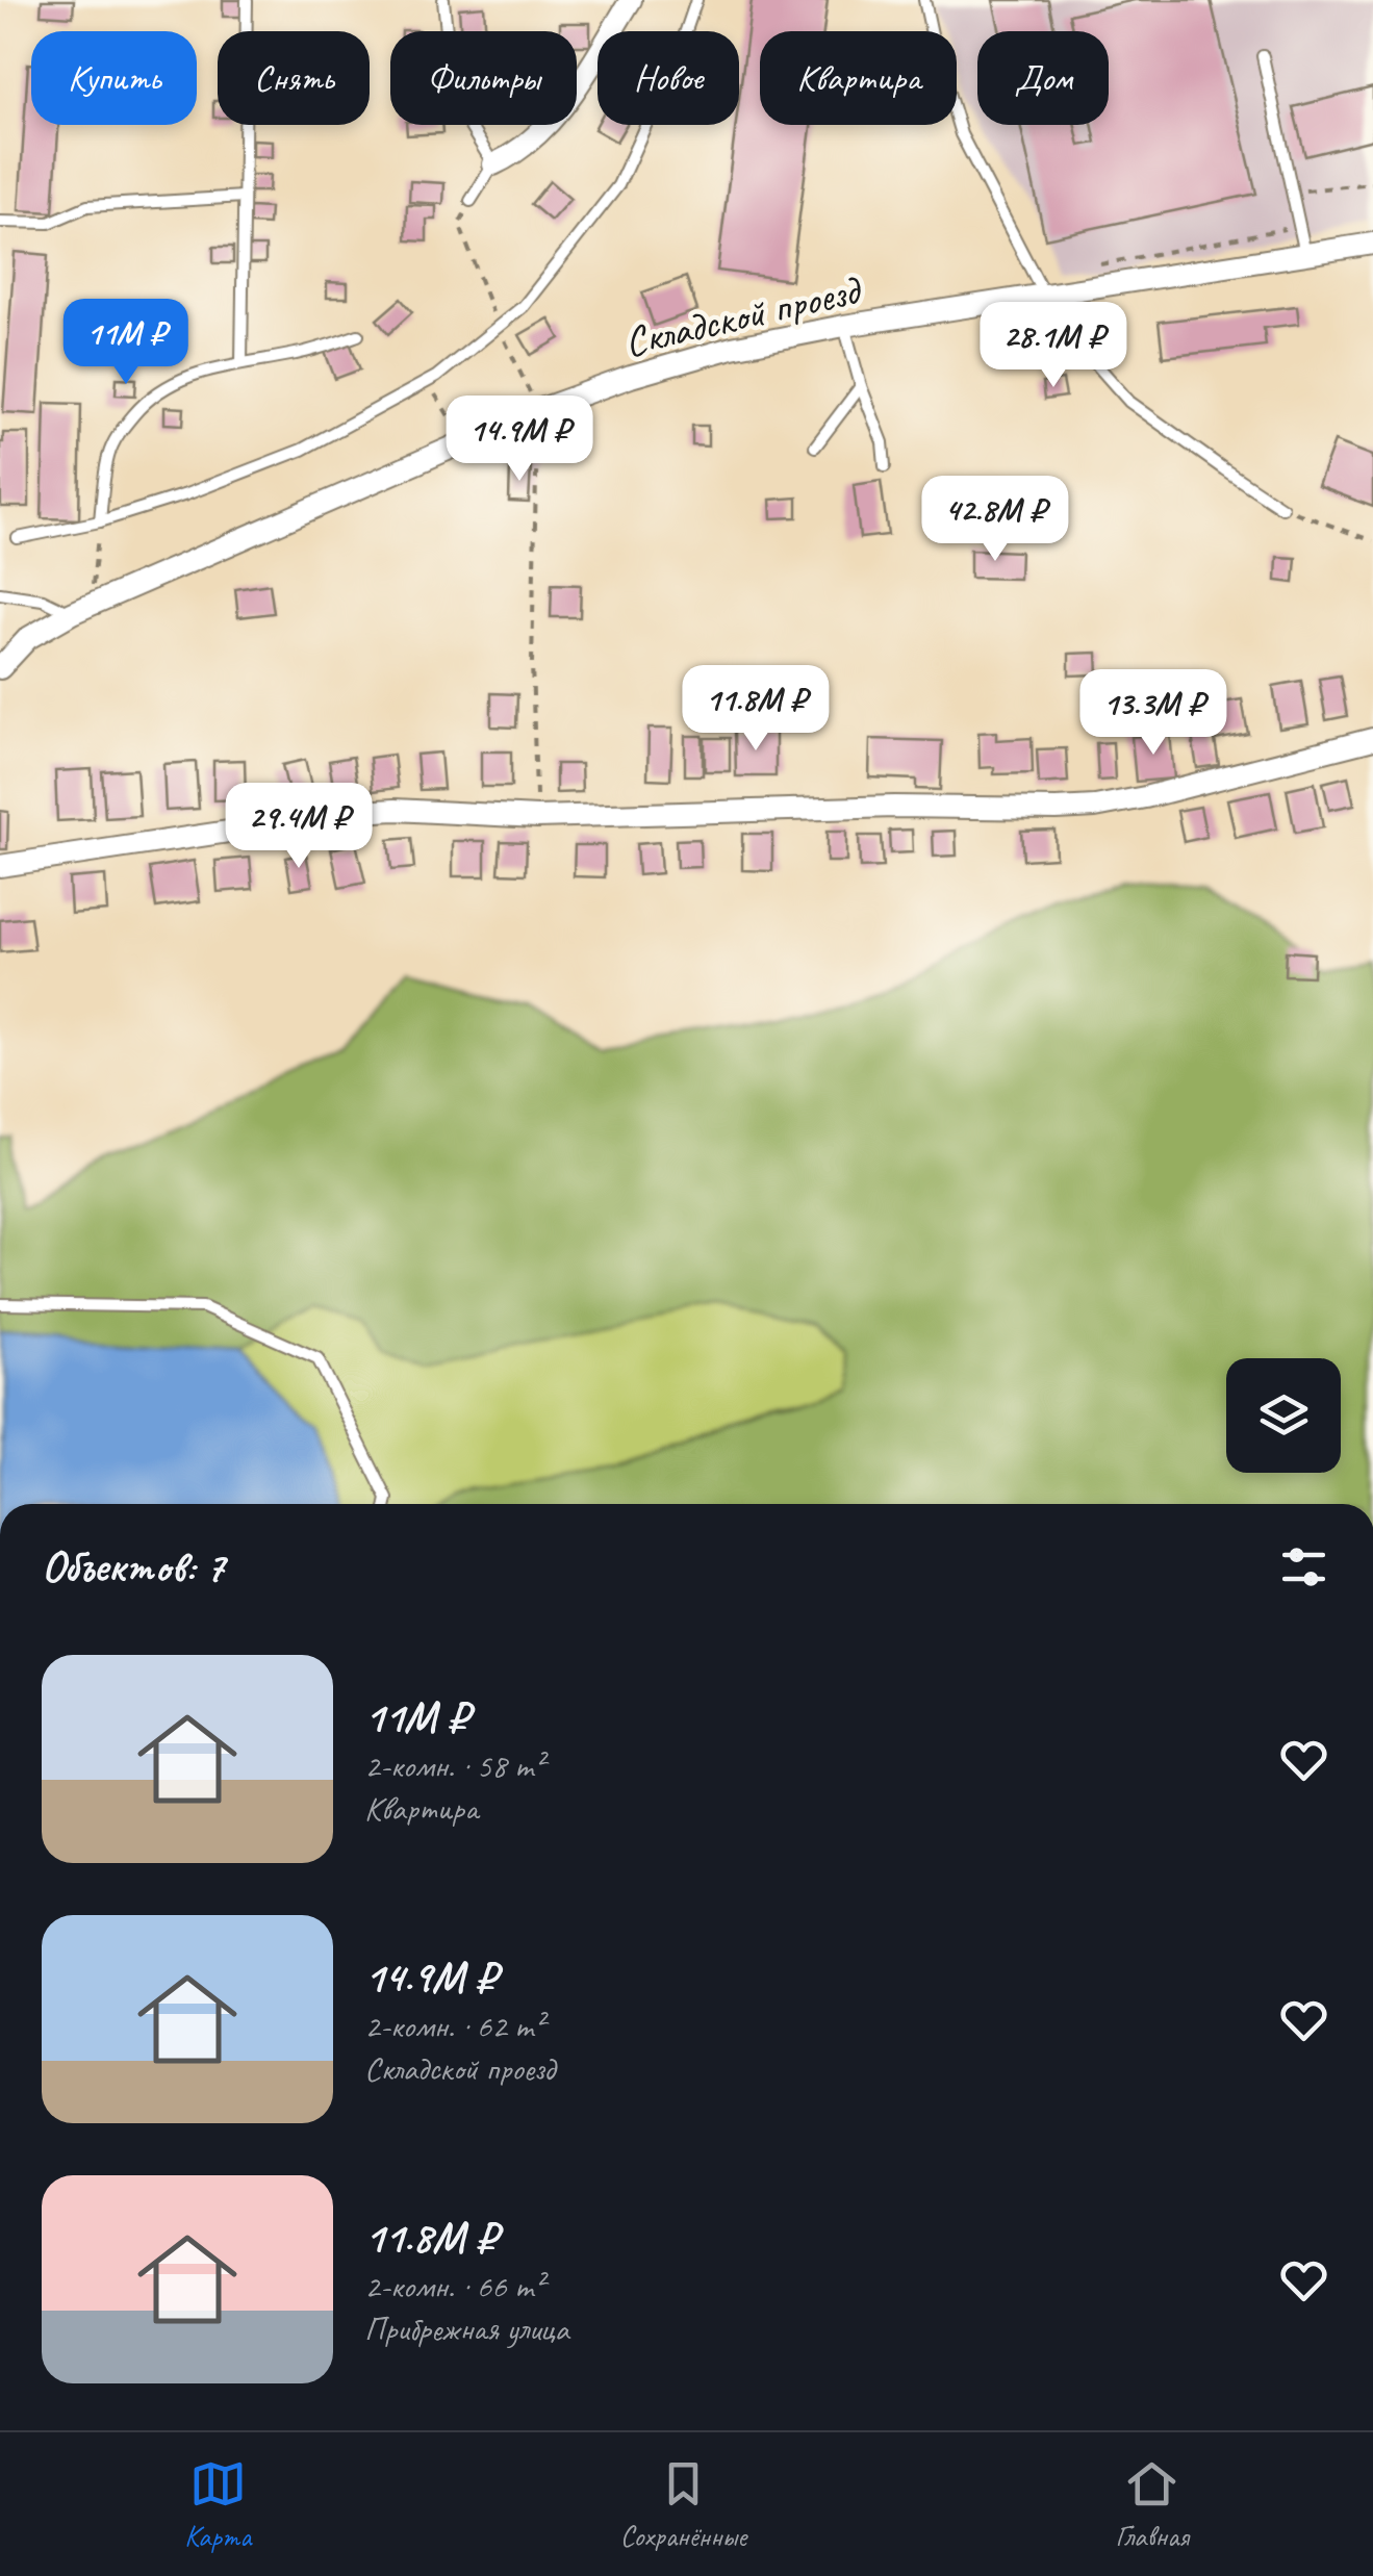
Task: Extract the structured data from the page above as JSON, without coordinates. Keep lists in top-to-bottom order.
{
  "streets": {
    "street": ["Складской проезд"]
  },
  "page": {
    "chip": [
      "Купить",
      "Снять",
      "Фильтры",
      "Новое",
      "Квартира",
      "Дом"
    ],
    "price": [
      "11M ₽",
      "28.1M ₽",
      "14.9M ₽",
      "42.8M ₽",
      "11.8M ₽",
      "13.3M ₽",
      "29.4M ₽"
    ],
    "heading": "Объектов: 7",
    "list": [
      {
        "name": "11M ₽",
        "note": "2-комн. · 58 m² · Квартира"
      },
      {
        "name": "14.9M ₽",
        "note": "2-комн. · 62 m² · Складской проезд"
      },
      {
        "name": "11.8M ₽",
        "note": "2-комн. · 66 m² · Прибрежная улица"
      }
    ],
    "tabs": ["Карта", "Сохранённые", "Главная"]
  }
}
